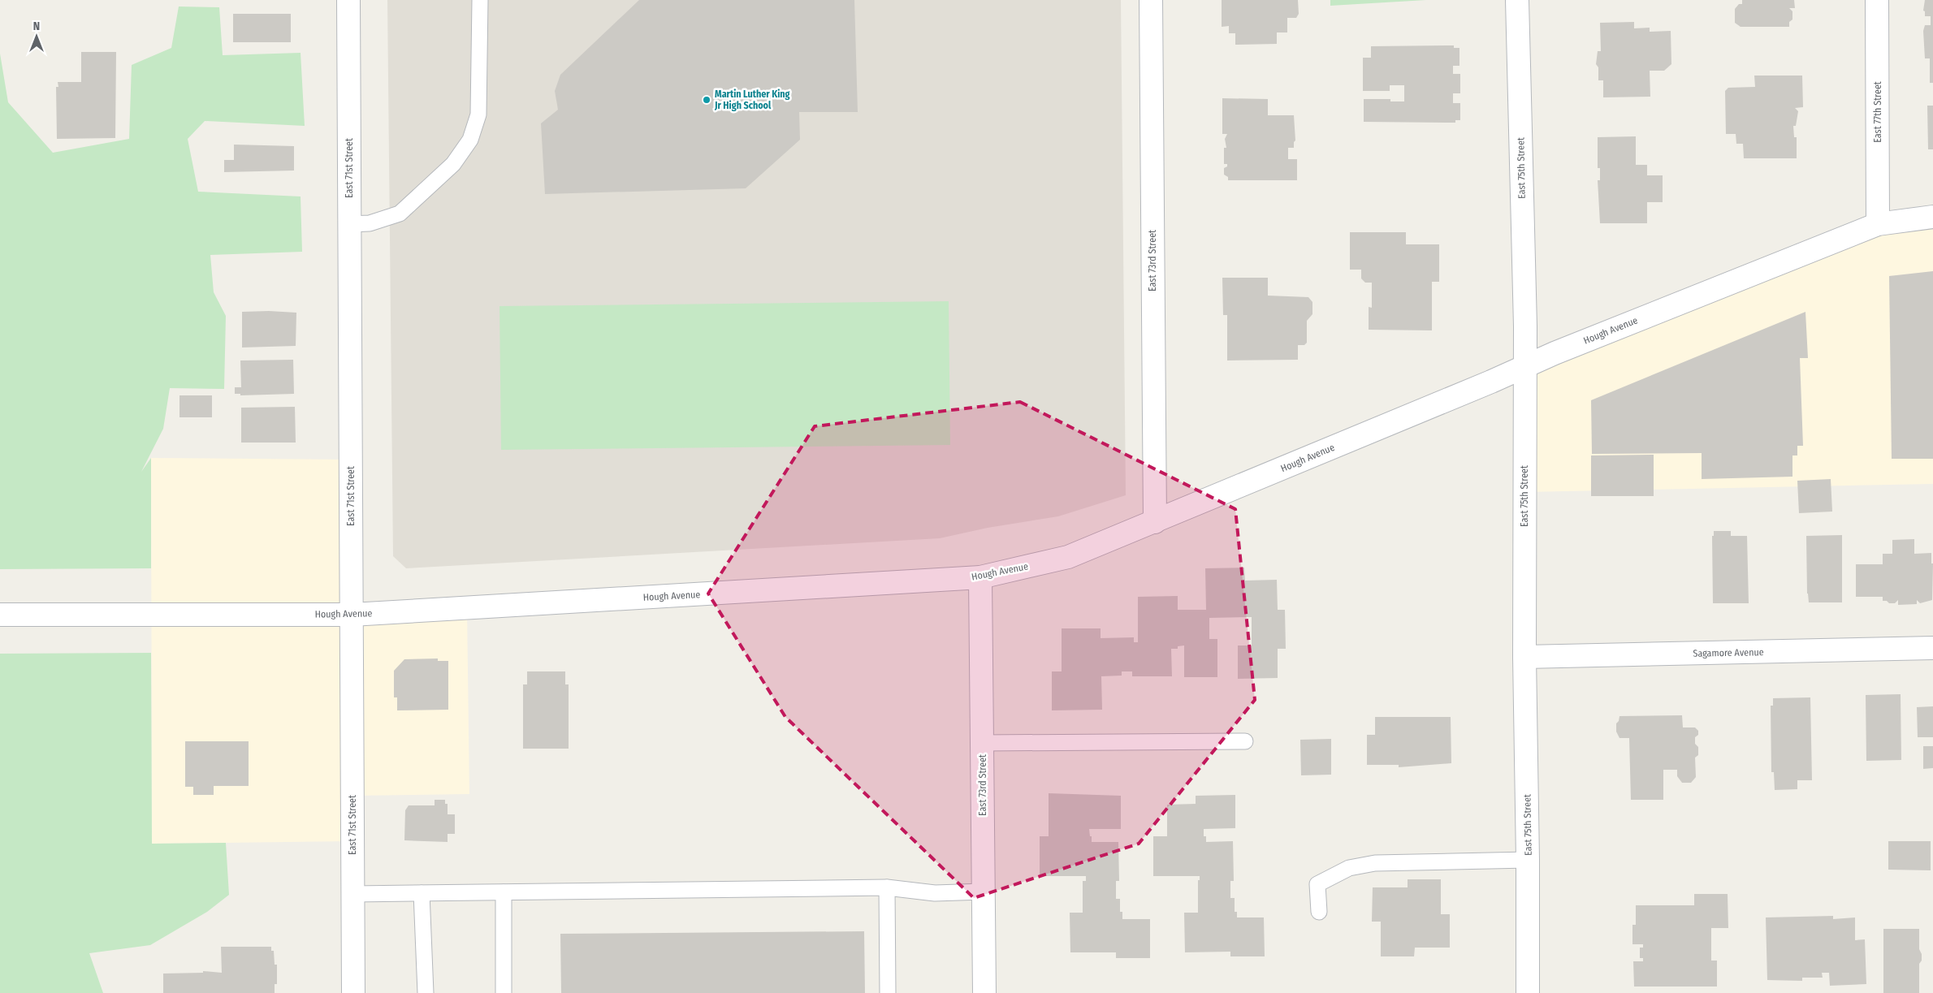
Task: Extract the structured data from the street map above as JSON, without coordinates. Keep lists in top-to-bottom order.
{
  "streets": {
    "street": [
      "East 77th Street",
      "East 71st Street",
      "East 75th Street",
      "East 73rd Street",
      "Hough Avenue",
      "Sagamore Avenue"
    ]
  },
  "crossings": [
    ["East 77th Street", "Hough Avenue"],
    ["East 71st Street", "Hough Avenue"],
    ["East 75th Street", "Hough Avenue"],
    ["East 75th Street", "Sagamore Avenue"],
    ["East 73rd Street", "Hough Avenue"]
  ],
  "places": ["Martin Luther King Jr High School"],
  "north": "top"
}
